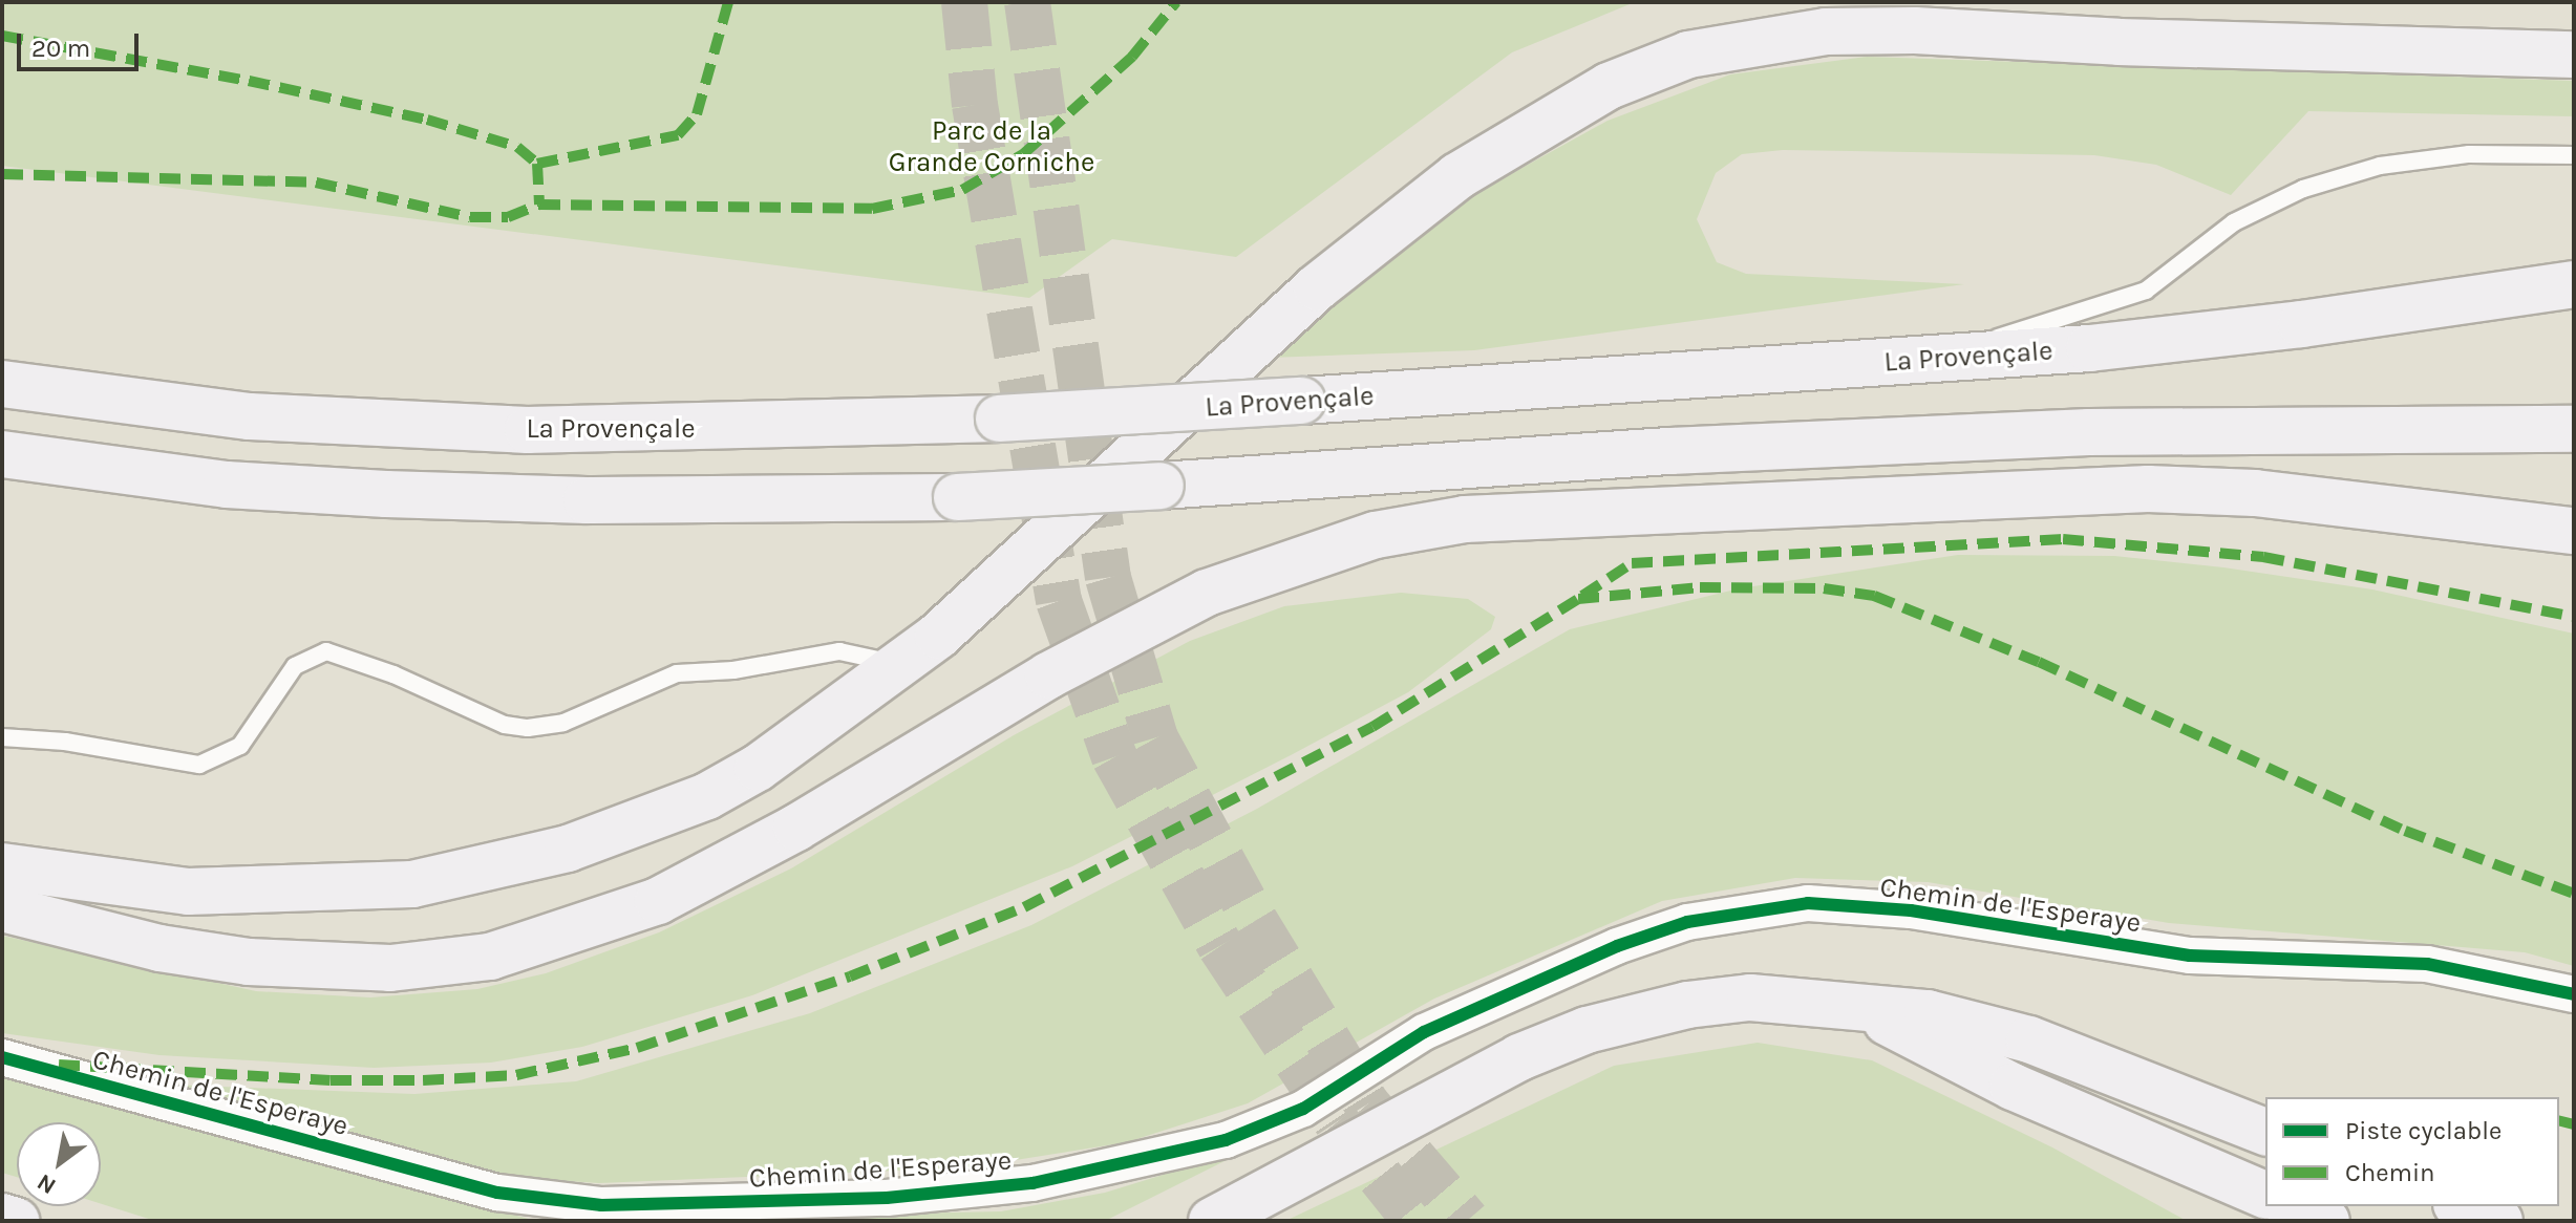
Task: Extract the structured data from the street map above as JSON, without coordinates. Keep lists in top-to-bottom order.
{
  "streets": {
    "highway": ["La Provençale"],
    "street": ["Chemin de l'Esperaye"]
  },
  "parks": ["Parc de la Grande Corniche"],
  "legend": ["Piste cyclable", "Chemin"],
  "scale_bar": "20 m",
  "north": "bottom left"
}
